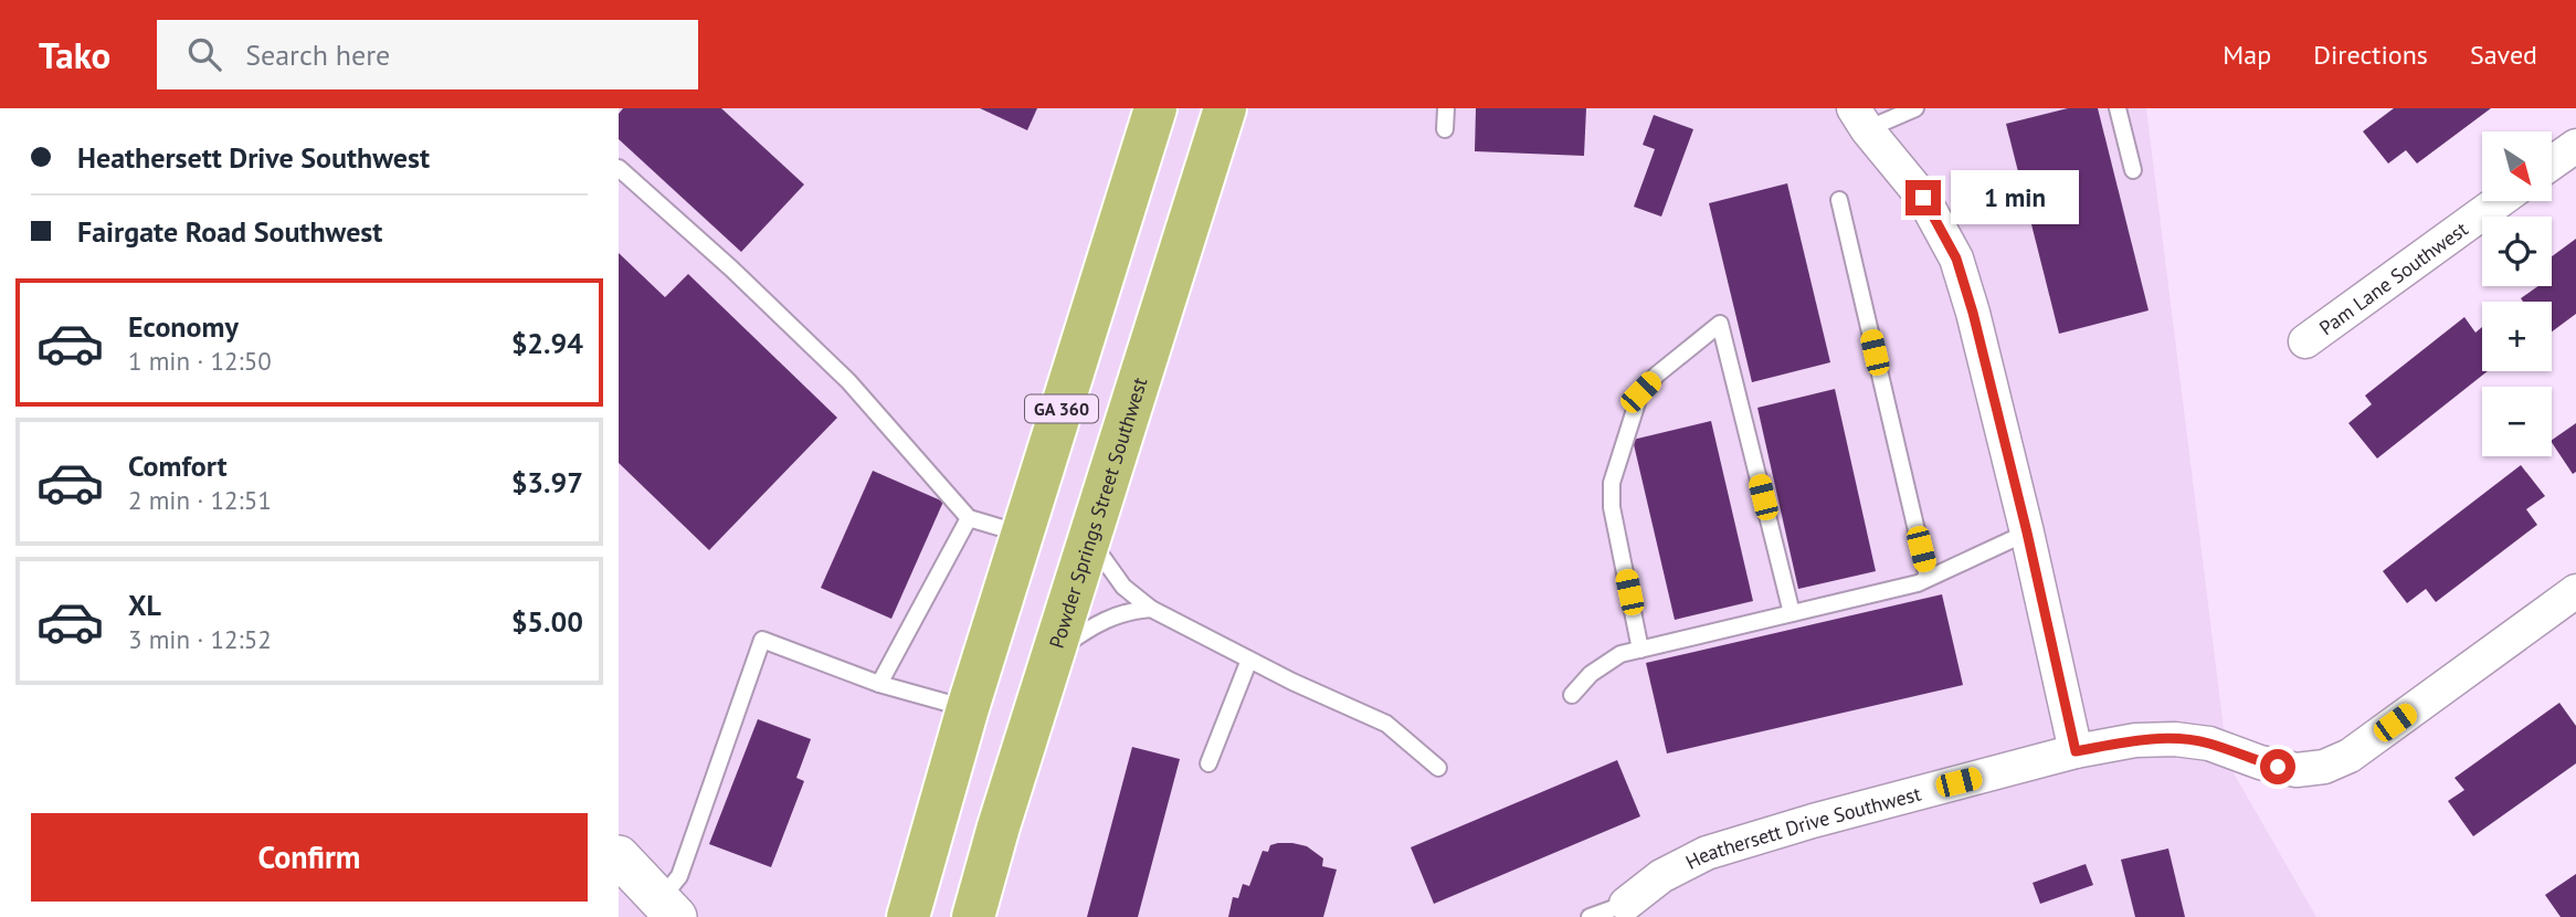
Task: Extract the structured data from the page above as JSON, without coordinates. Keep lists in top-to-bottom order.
{
  "streets": {
    "main road": ["GA 360", "Powder Springs Street Southwest"],
    "street": ["Pam Lane Southwest", "Heathersett Drive Southwest"]
  },
  "north": "bottom right",
  "page": {
    "header": "Tako",
    "search": "Search here",
    "nav": ["Map", "Directions", "Saved"],
    "banner": ["Heathersett Drive Southwest", "Fairgate Road Southwest"],
    "map_buttons": ["+", "−"],
    "bubble": "1 min",
    "list": [
      {
        "name": "Economy",
        "note": "1 min · 12:50",
        "value": "$2.94"
      },
      {
        "name": "Comfort",
        "note": "2 min · 12:51",
        "value": "$3.97"
      },
      {
        "name": "XL",
        "note": "3 min · 12:52",
        "value": "$5.00"
      }
    ],
    "buttons": "Confirm"
  }
}
